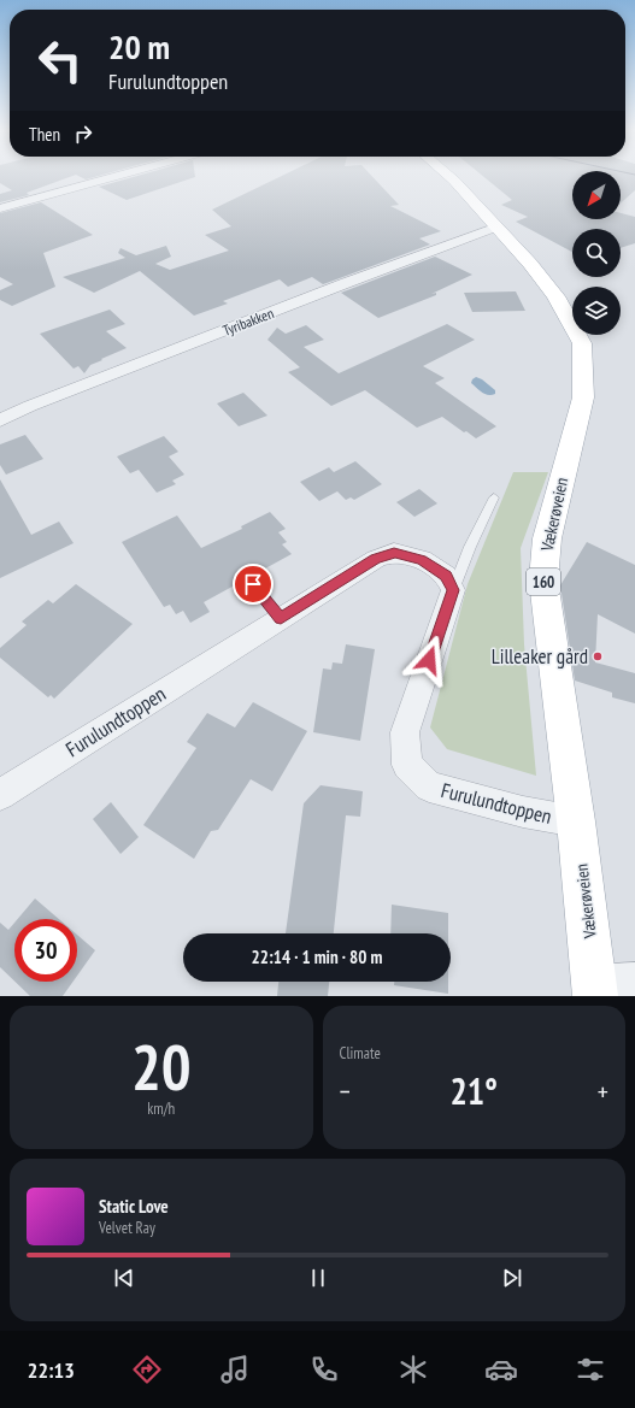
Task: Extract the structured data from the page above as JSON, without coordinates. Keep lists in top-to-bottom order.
{
  "streets": {
    "main road": ["Vækerøveien", "160"],
    "street": ["Tyribakken", "Furulundtoppen"]
  },
  "crossings": [
    ["Tyribakken", "Vækerøveien"],
    ["Vækerøveien", "Furulundtoppen"]
  ],
  "places": ["Lilleaker gård"],
  "north": "bottom left",
  "page": {
    "turn": ["20 m", "Furulundtoppen"],
    "then": "Then",
    "limit": "30",
    "trip": "22:14 · 1 min · 80 m",
    "tile": [
      ["20", "km/h"],
      "Climate"
    ],
    "heat": ["−", "21°", "+"],
    "song": ["Static Love", "Velvet Ray"],
    "tabs": "22:13"
  }
}
